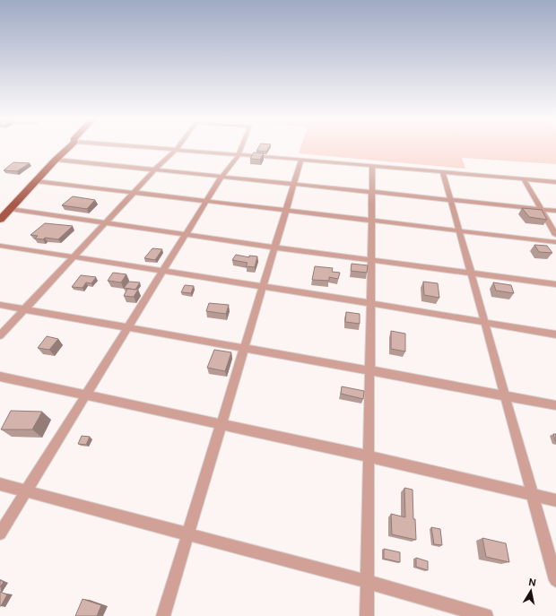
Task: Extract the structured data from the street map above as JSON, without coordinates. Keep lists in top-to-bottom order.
{
  "north": "top"
}
